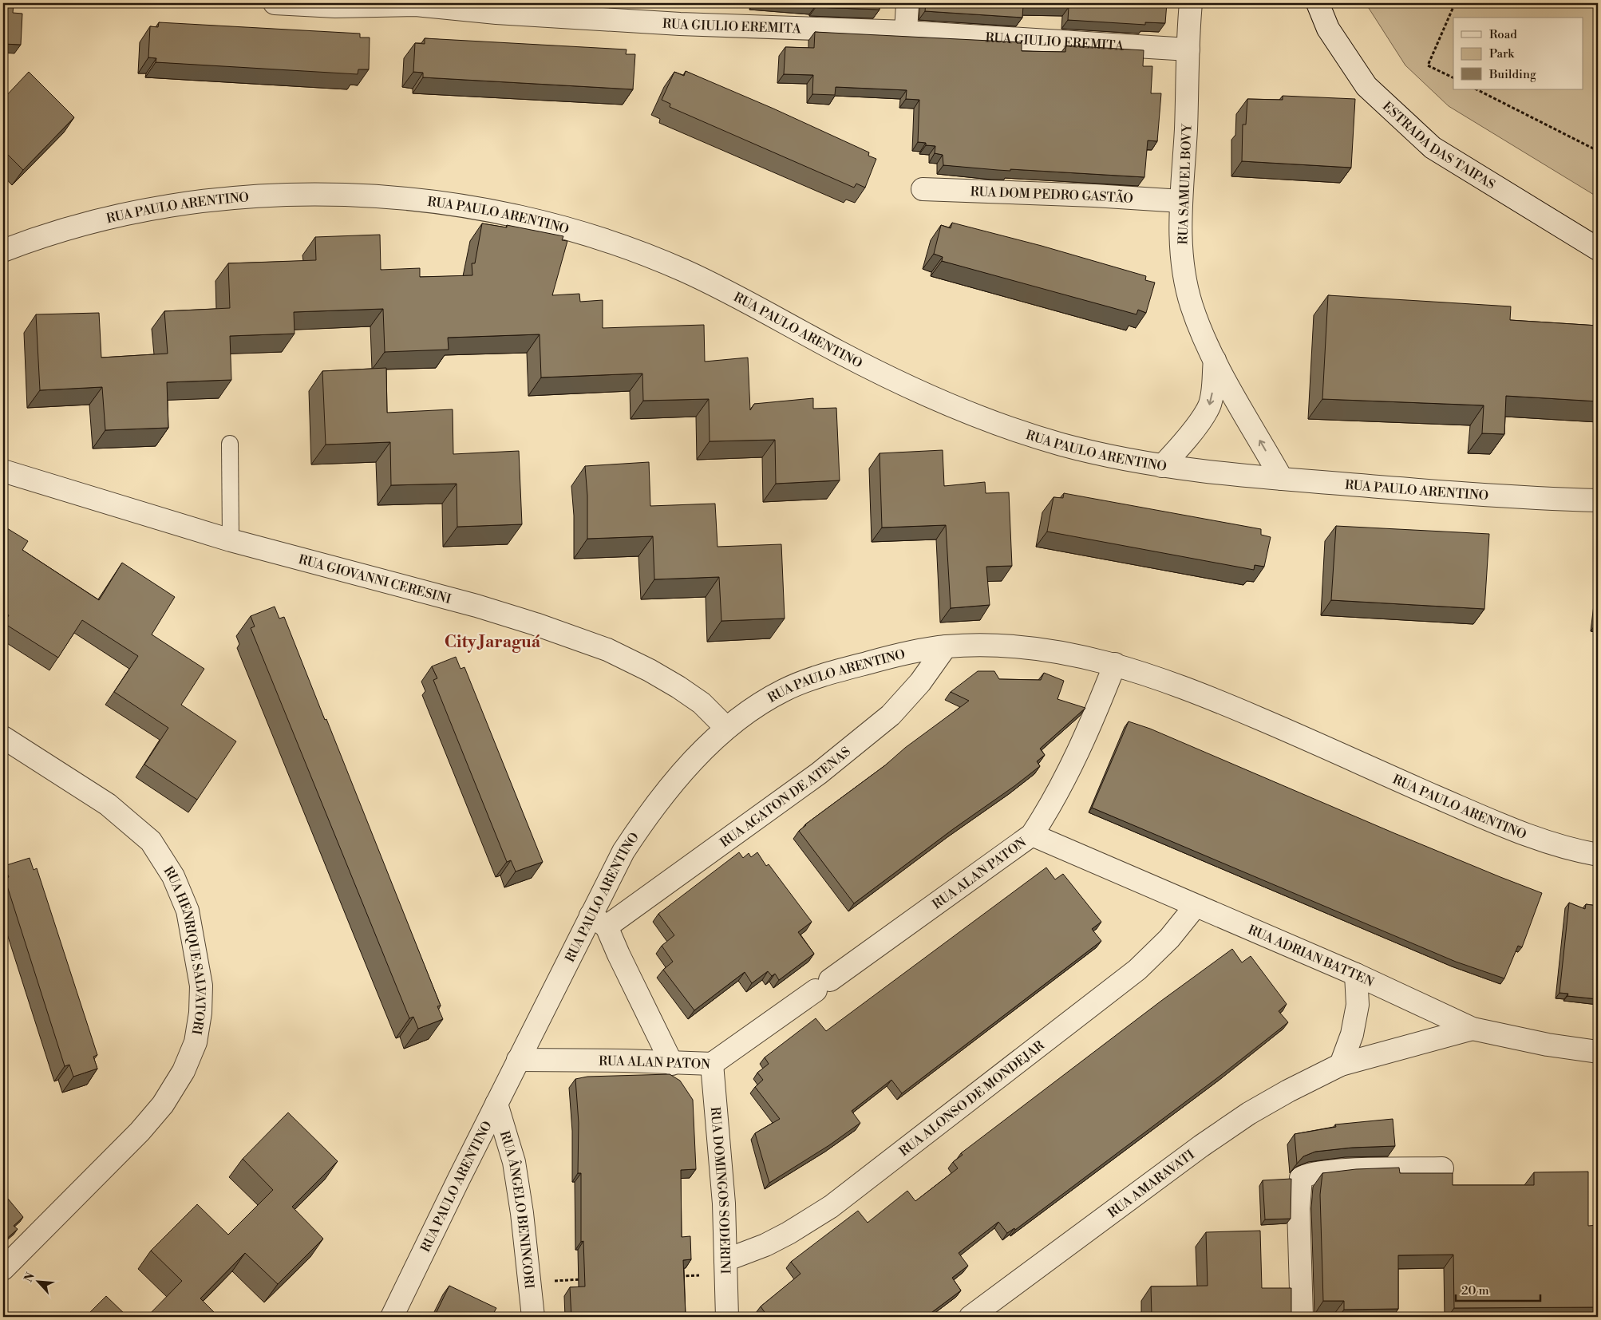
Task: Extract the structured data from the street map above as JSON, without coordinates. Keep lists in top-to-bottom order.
{
  "streets": {
    "street": [
      "RUA GIULIO EREMITA",
      "ESTRADA DAS TAIPAS",
      "RUA SAMUEL BOVY",
      "RUA DOM PEDRO GASTÃO",
      "RUA PAULO ARENTINO",
      "RUA GIOVANNI CERESINI",
      "RUA AGATON DE ATENAS",
      "RUA ALAN PATON",
      "RUA HENRIQUE SALVATORI",
      "RUA ADRIAN BATTEN",
      "RUA ALONSO DE MONDEJAR",
      "RUA AMARAVATI",
      "RUA DOMINGOS SODERINI",
      "RUA ÂNGELO BENINCORI"
    ]
  },
  "crossings": [
    ["RUA GIULIO EREMITA", "RUA SAMUEL BOVY"],
    ["RUA SAMUEL BOVY", "RUA DOM PEDRO GASTÃO"],
    ["RUA SAMUEL BOVY", "RUA PAULO ARENTINO"],
    ["RUA PAULO ARENTINO", "RUA GIOVANNI CERESINI"],
    ["RUA PAULO ARENTINO", "RUA AGATON DE ATENAS"],
    ["RUA PAULO ARENTINO", "RUA ALAN PATON"],
    ["RUA PAULO ARENTINO", "RUA ÂNGELO BENINCORI"],
    ["RUA ALAN PATON", "RUA ADRIAN BATTEN"],
    ["RUA ALAN PATON", "RUA DOMINGOS SODERINI"],
    ["RUA ADRIAN BATTEN", "RUA ALONSO DE MONDEJAR"],
    ["RUA ADRIAN BATTEN", "RUA AMARAVATI"],
    ["RUA ALONSO DE MONDEJAR", "RUA DOMINGOS SODERINI"]
  ],
  "districts": ["City Jaraguá"],
  "legend": ["Road", "Park", "Building"],
  "scale_bar": "20 m",
  "north": "top left"
}
